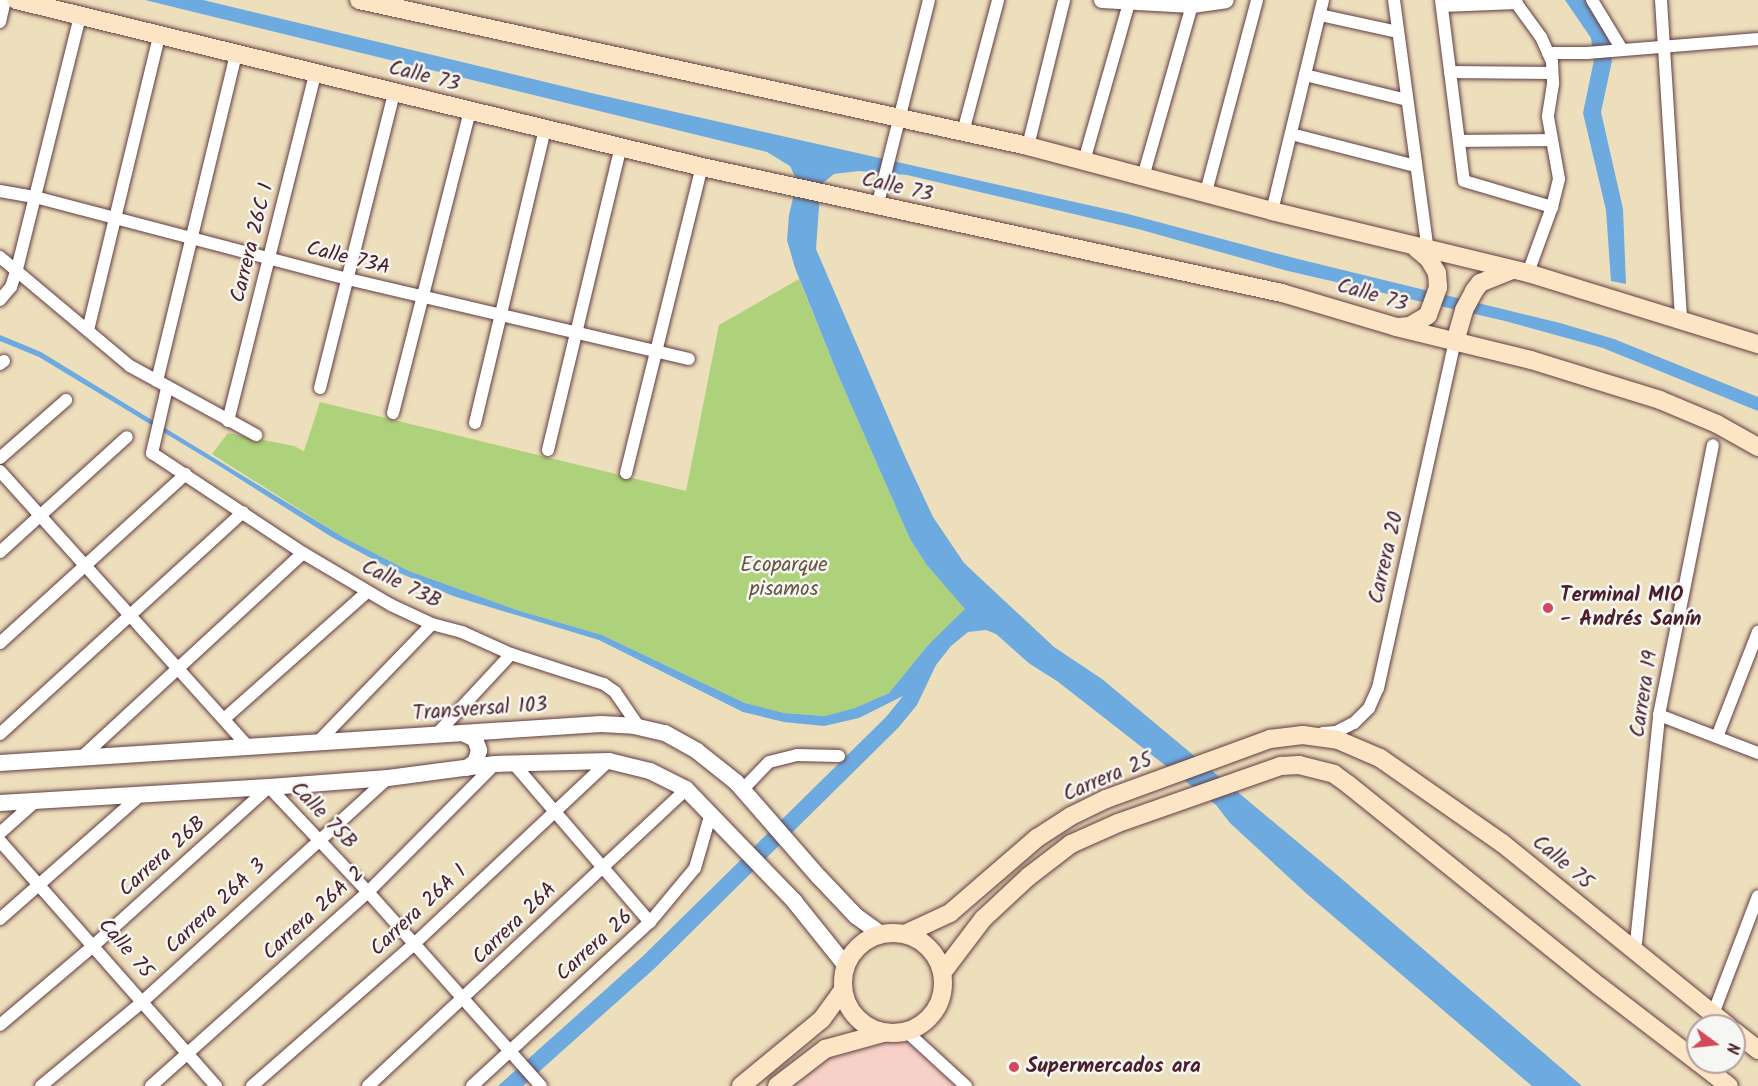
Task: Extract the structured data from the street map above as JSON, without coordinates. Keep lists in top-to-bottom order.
{
  "streets": {
    "main road": ["Calle 73", "Carrera 25", "Calle 75"],
    "street": [
      "Carrera 26C 1",
      "Calle 73A",
      "Carrera 20",
      "Calle 73B",
      "Carrera 19",
      "Transversal 103",
      "Calle 75B",
      "Carrera 26B",
      "Carrera 26A 3",
      "Carrera 26A 1",
      "Carrera 26A 2",
      "Carrera 26A",
      "Carrera 26"
    ]
  },
  "crossings": [
    ["Calle 73", "Carrera 26C 1"],
    ["Calle 73", "Carrera 20"],
    ["Carrera 26C 1", "Calle 73A"],
    ["Carrera 20", "Carrera 25"],
    ["Calle 73B", "Transversal 103"],
    ["Carrera 19", "Calle 75"],
    ["Transversal 103", "Carrera 25"],
    ["Carrera 25", "Calle 75"],
    ["Calle 75B", "Carrera 26B"],
    ["Calle 75B", "Carrera 26A 3"],
    ["Calle 75B", "Carrera 26A 1"],
    ["Calle 75B", "Carrera 26A 2"],
    ["Calle 75B", "Carrera 26A"],
    ["Calle 75B", "Carrera 26"],
    ["Carrera 26B", "Calle 75"],
    ["Calle 75", "Carrera 26A 3"],
    ["Calle 75", "Carrera 26A 2"]
  ],
  "parks": ["Ecoparque pisamos"],
  "places": ["Terminal MIO - Andrés Sanín", "Supermercados ara"],
  "north": "right"
}
